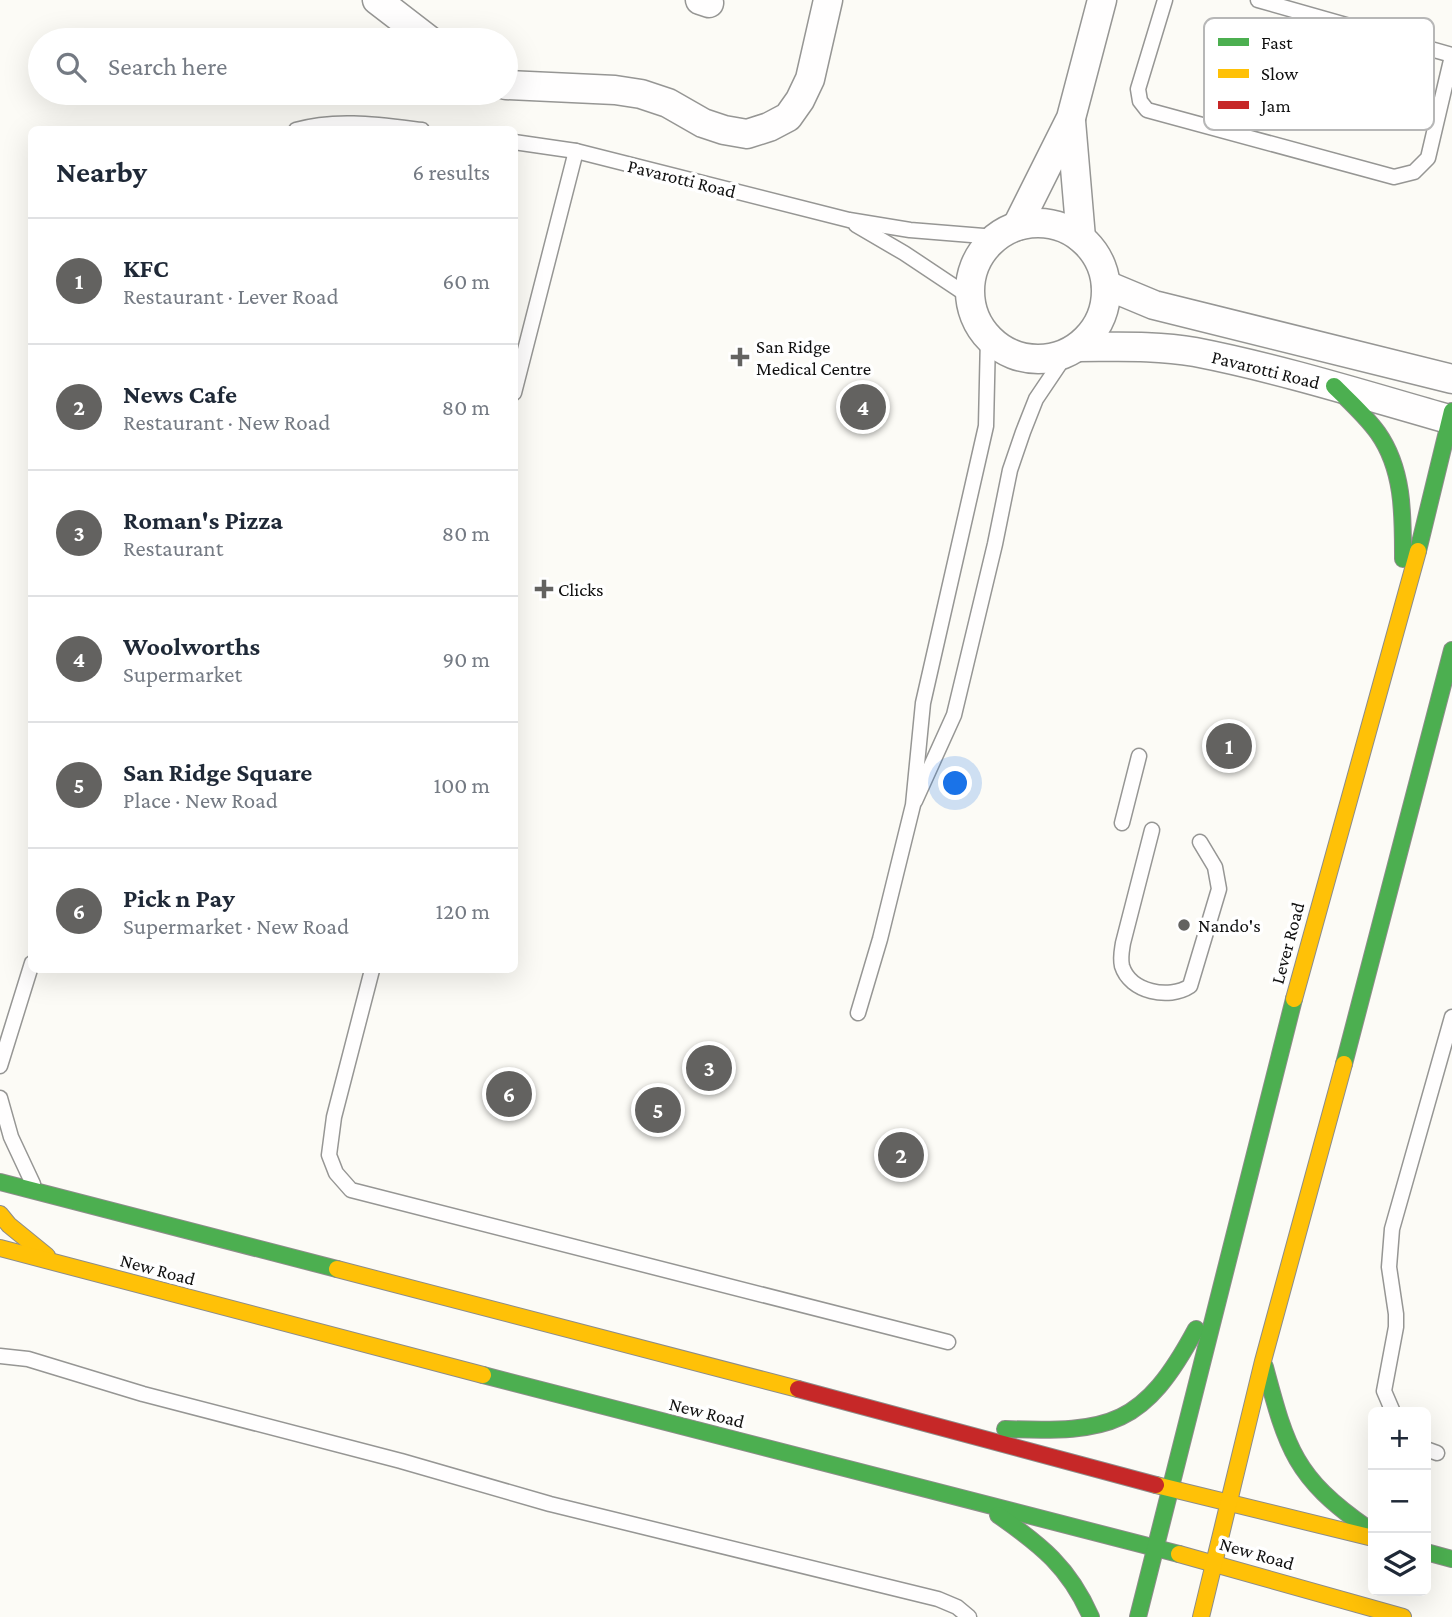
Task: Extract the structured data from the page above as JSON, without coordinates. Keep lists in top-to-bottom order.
{
  "streets": {
    "main road": ["Lever Road", "New Road"],
    "street": ["Pavarotti Road"]
  },
  "crossings": [
    ["Pavarotti Road", "Lever Road"],
    ["Lever Road", "New Road"]
  ],
  "places": {
    "health": ["San Ridge Medical Centre", "Clicks"],
    "other": ["Nando's"]
  },
  "legend": ["Fast", "Slow", "Jam"],
  "page": {
    "search": "Search here",
    "heading": ["Nearby", "6 results"],
    "list": [
      {
        "mark": "1",
        "name": "KFC",
        "note": "Restaurant · Lever Road",
        "value": "60 m"
      },
      {
        "mark": "2",
        "name": "News Cafe",
        "note": "Restaurant · New Road",
        "value": "80 m"
      },
      {
        "mark": "3",
        "name": "Roman's Pizza",
        "note": "Restaurant",
        "value": "80 m"
      },
      {
        "mark": "4",
        "name": "Woolworths",
        "note": "Supermarket",
        "value": "90 m"
      },
      {
        "mark": "5",
        "name": "San Ridge Square",
        "note": "Place · New Road",
        "value": "100 m"
      },
      {
        "mark": "6",
        "name": "Pick n Pay",
        "note": "Supermarket · New Road",
        "value": "120 m"
      }
    ],
    "pins": [
      "4",
      "1",
      "3",
      "6",
      "5",
      "2"
    ],
    "map_buttons": ["+", "−"]
  }
}
